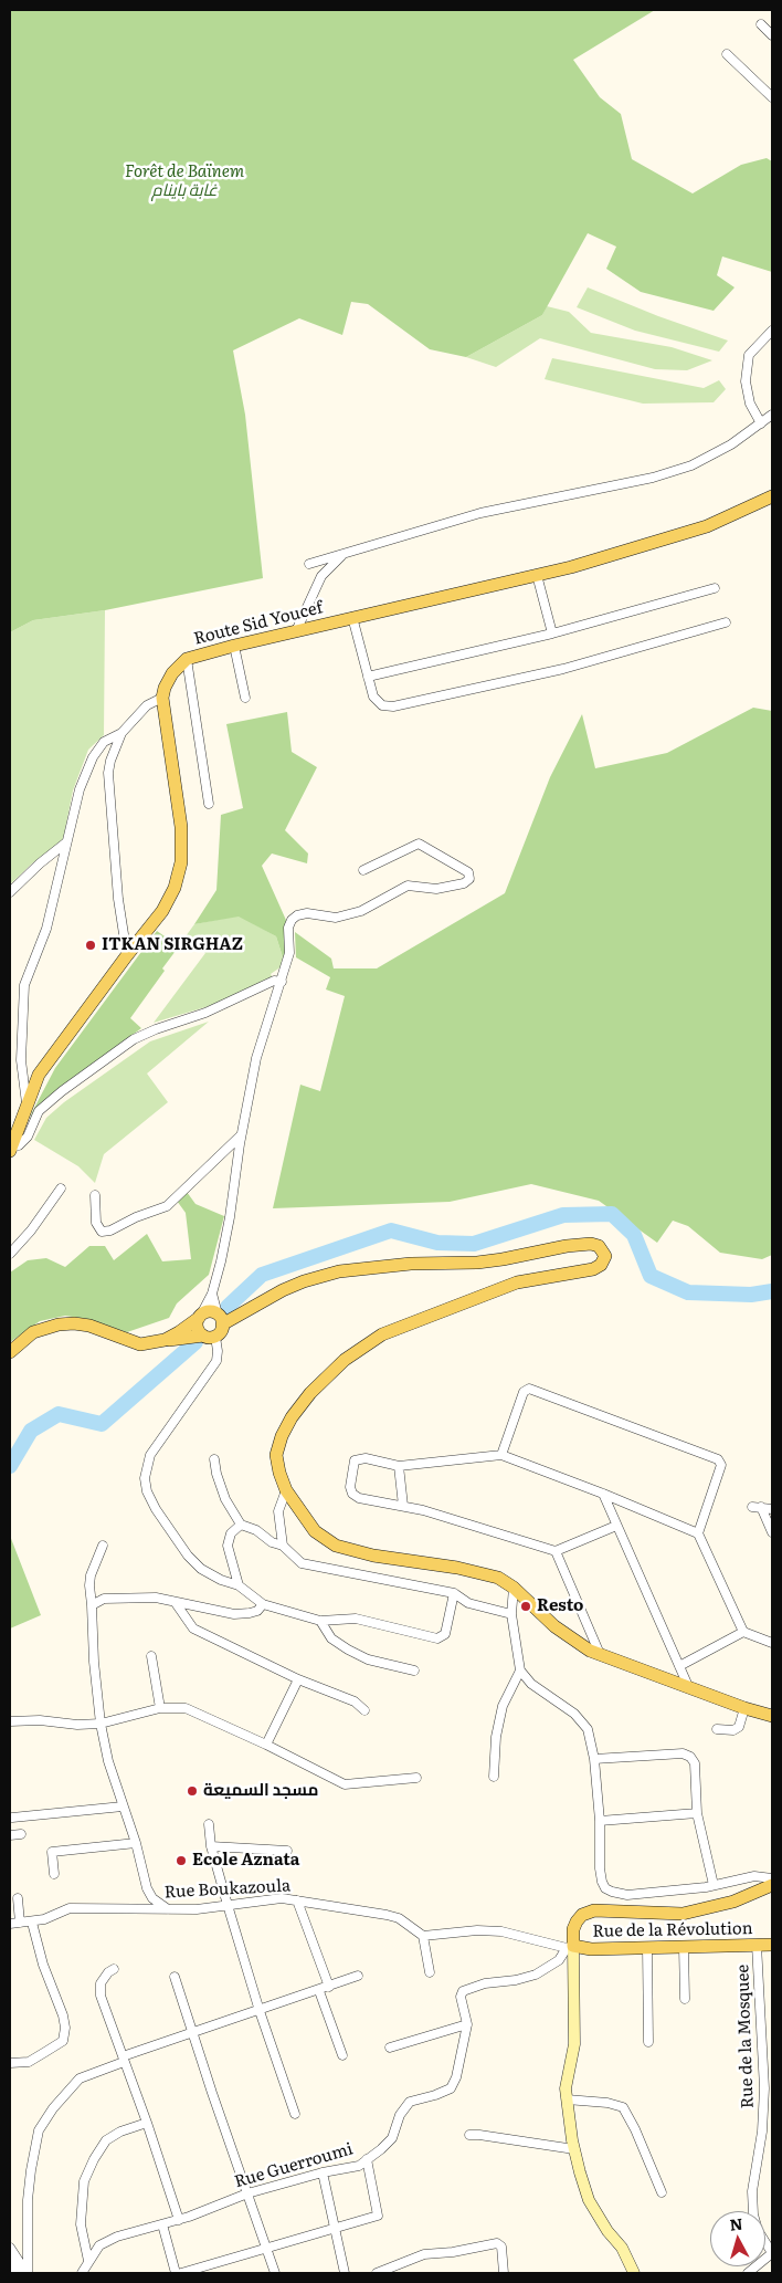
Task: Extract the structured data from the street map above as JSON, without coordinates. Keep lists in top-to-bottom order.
{
  "streets": {
    "main road": ["Route Sid Youcef", "Rue de la Révolution"],
    "street": ["Rue Boukazoula", "Rue de la Mosquee", "Rue Guerroumi"]
  },
  "crossings": [
    ["Rue de la Révolution", "Rue de la Mosquee"],
    ["Rue de la Révolution", "Rue Guerroumi"]
  ],
  "parks": ["Forêt de Baïnem غابة باينام"],
  "places": [
    "ITKAN SIRGHAZ",
    "Resto",
    "مسجد السميعة",
    "Ecole Aznata"
  ],
  "north": "top"
}
